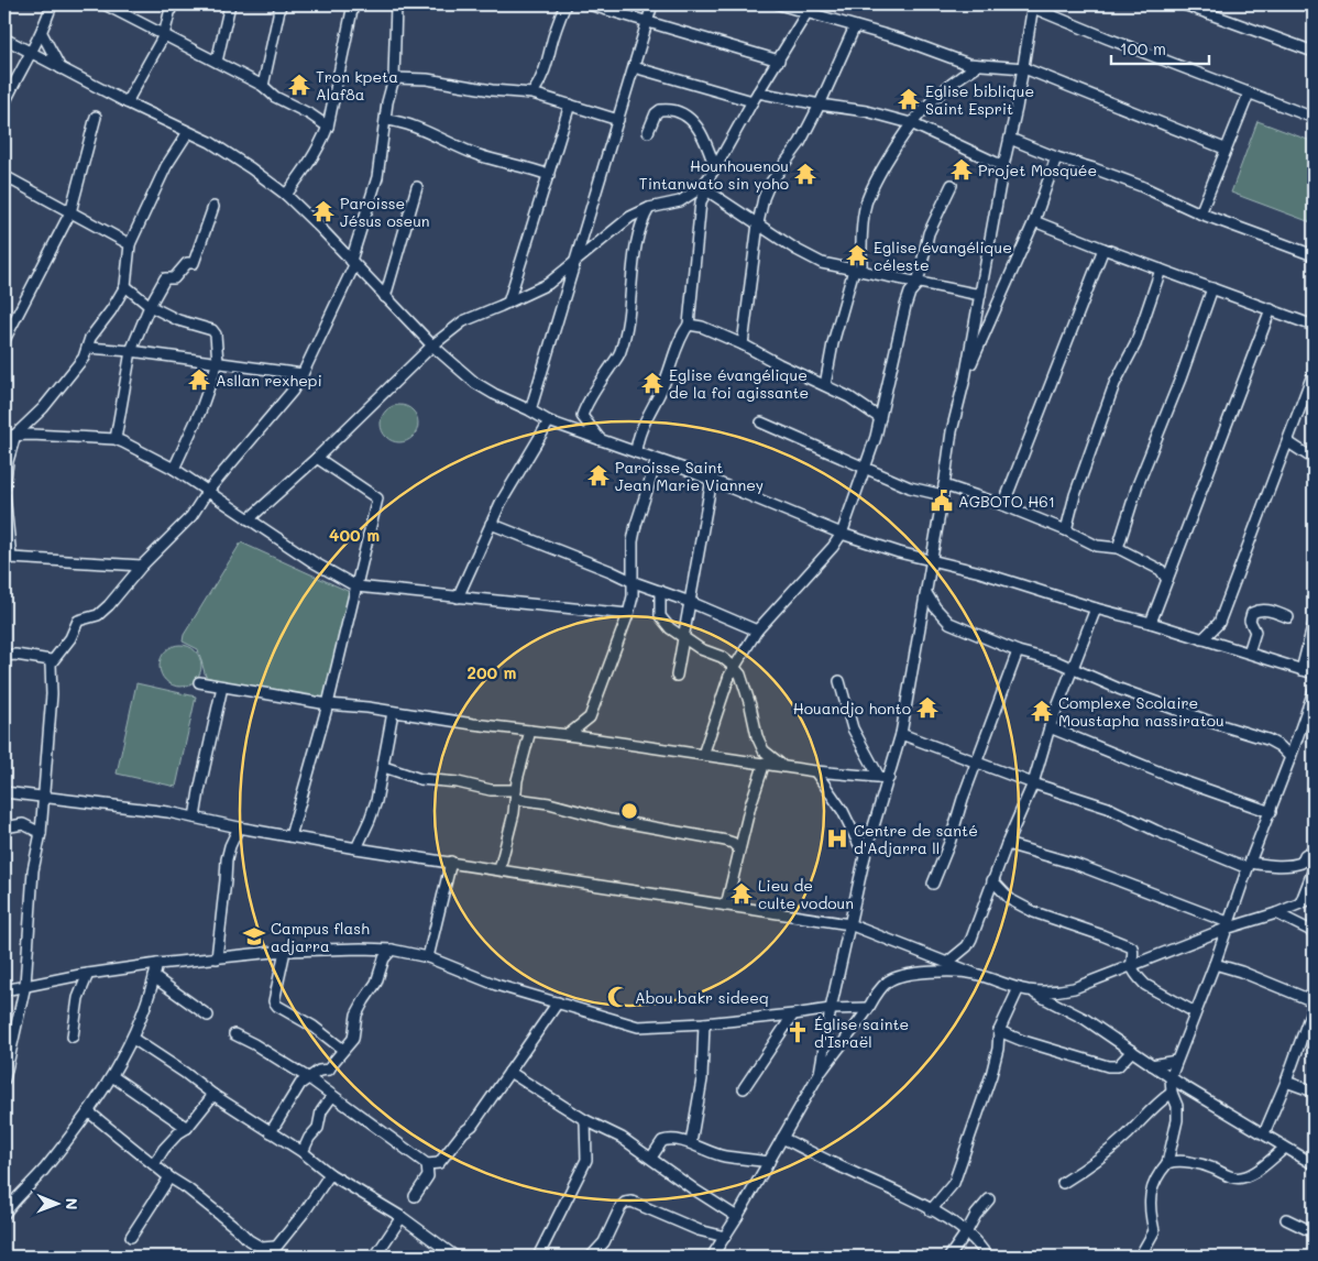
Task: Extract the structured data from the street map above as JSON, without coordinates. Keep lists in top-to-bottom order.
{
  "places": {
    "temple": [
      "Tron kpeta Alaf8a",
      "Eglise biblique Saint Esprit",
      "Projet Mosquée",
      "Hounhouenou Tintanwato sin yoho",
      "Paroisse Jésus oseun",
      "Eglise évangélique céleste",
      "Asllan rexhepi",
      "Eglise évangélique de la foi agissante",
      "Paroisse Saint Jean Marie Vianney",
      "Houandjo honto",
      "Complexe Scolaire Moustapha nassiratou",
      "Lieu de culte vodoun"
    ],
    "public building": ["AGBOTO H61"],
    "hospital": ["Centre de santé d'Adjarra ll"],
    "school or university": ["Campus flash adjarra"],
    "mosque": ["Abou bakr sideeq"],
    "church": ["Église sainte d'Israël"]
  },
  "scale_bar": "100 m",
  "north": "right",
  "rings": ["400 m", "200 m"]
}
